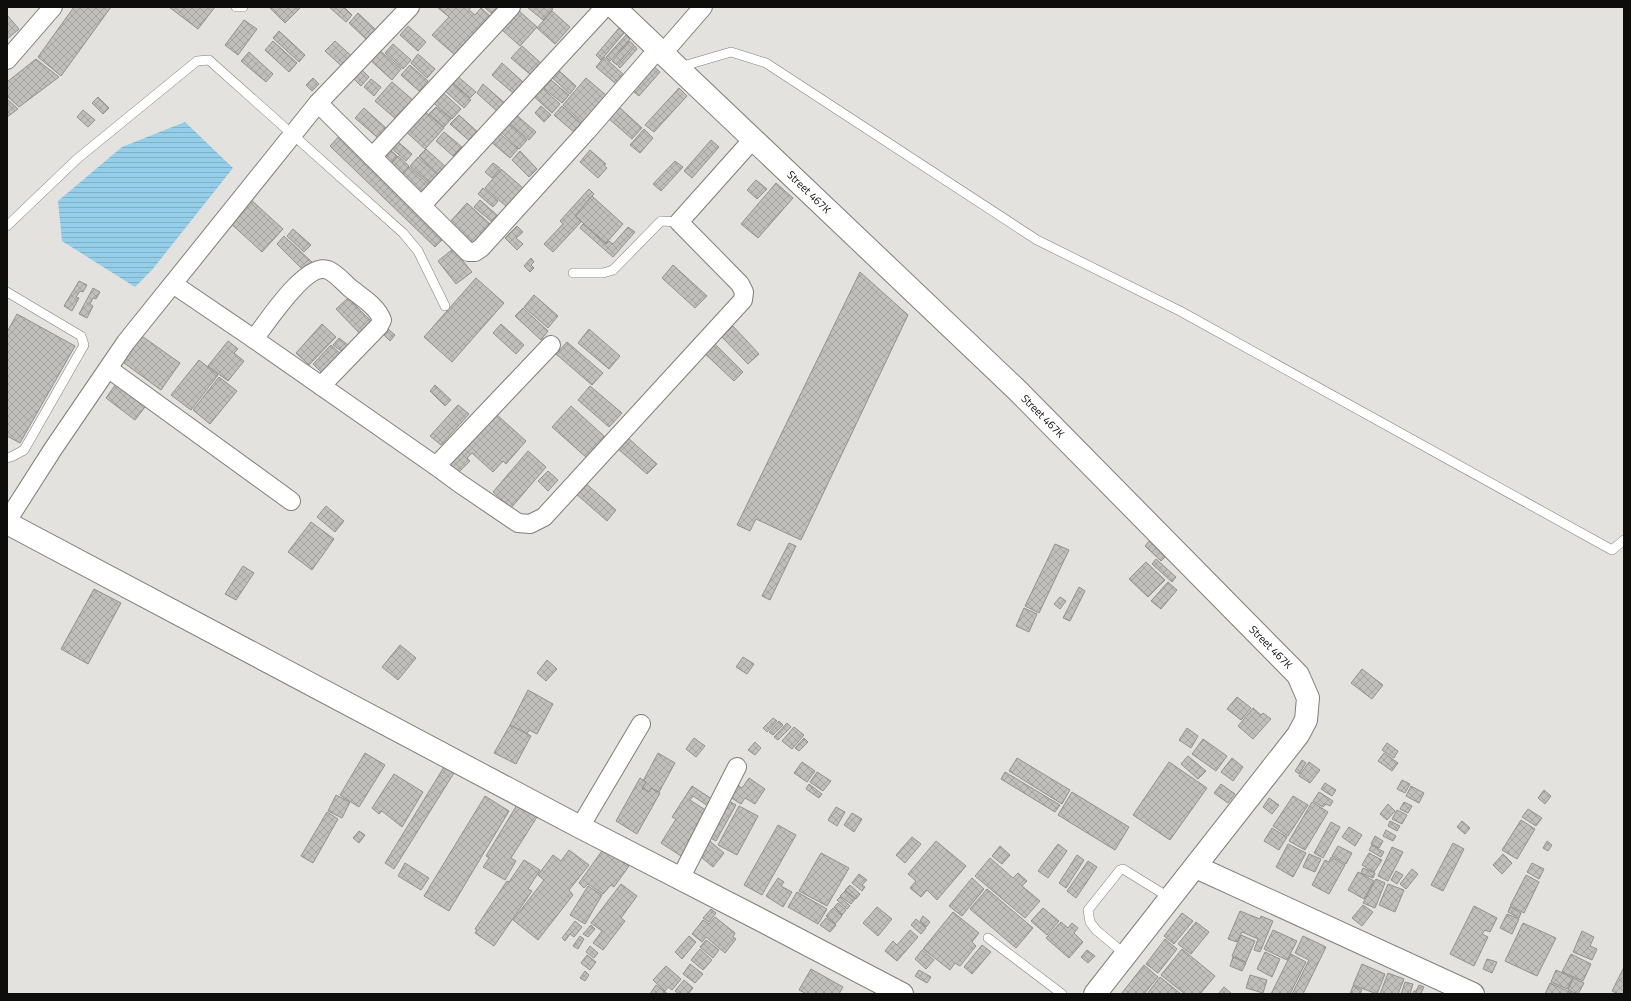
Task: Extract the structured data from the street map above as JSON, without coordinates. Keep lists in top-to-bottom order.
{
  "streets": {
    "street": ["Street 467K"]
  }
}
